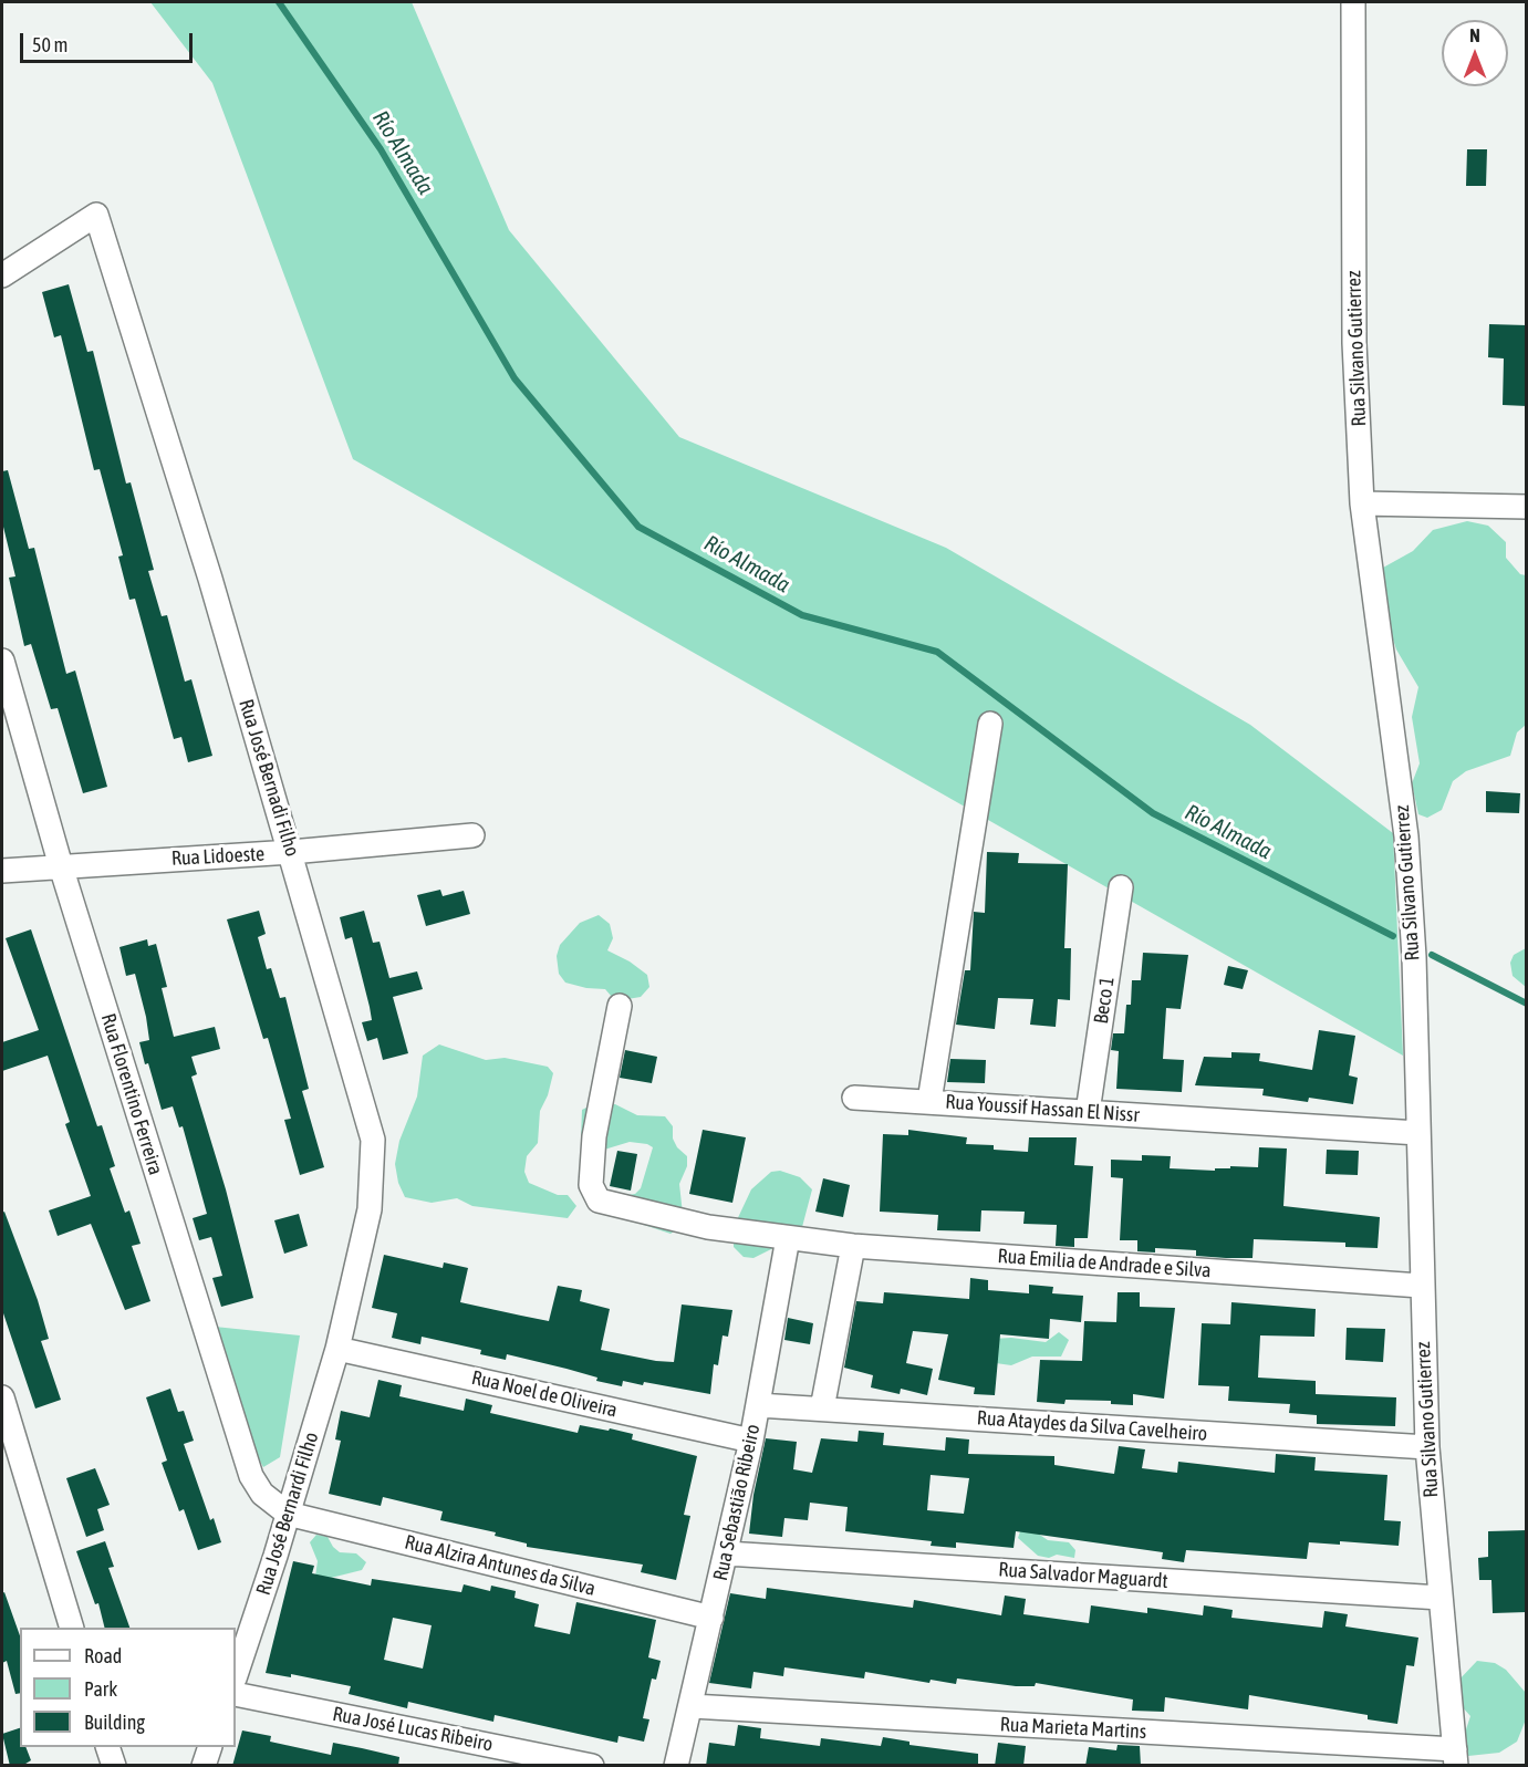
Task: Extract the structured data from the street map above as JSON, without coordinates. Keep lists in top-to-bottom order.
{
  "streets": {
    "street": [
      "Rua Silvano Gutierrez",
      "Rua José Bernadi Filho",
      "Rua Lidoeste",
      "Beco 1",
      "Rua Florentino Ferreira",
      "Rua Youssif Hassan El Nissr",
      "Rua Emilia de Andrade e Silva",
      "Rua Noel de Oliveira",
      "Rua Ataydes da Silva Cavelheiro",
      "Rua Sebastião Ribeiro",
      "Rua José Bernardi Filho",
      "Rua Alzira Antunes da Silva",
      "Rua Salvador Maguardt",
      "Rua Marieta Martins",
      "Rua José Lucas Ribeiro"
    ]
  },
  "crossings": [
    ["Rua Silvano Gutierrez", "Rua Youssif Hassan El Nissr"],
    ["Rua Silvano Gutierrez", "Rua Emilia de Andrade e Silva"],
    ["Rua Silvano Gutierrez", "Rua Ataydes da Silva Cavelheiro"],
    ["Rua Silvano Gutierrez", "Rua Salvador Maguardt"],
    ["Rua Silvano Gutierrez", "Rua Marieta Martins"],
    ["Rua José Bernadi Filho", "Rua Lidoeste"],
    ["Rua José Bernadi Filho", "Rua Noel de Oliveira"],
    ["Rua José Bernadi Filho", "Rua José Bernardi Filho"],
    ["Rua Lidoeste", "Rua Florentino Ferreira"],
    ["Beco 1", "Rua Youssif Hassan El Nissr"],
    ["Rua Florentino Ferreira", "Rua José Bernardi Filho"],
    ["Rua Florentino Ferreira", "Rua Alzira Antunes da Silva"],
    ["Rua Emilia de Andrade e Silva", "Rua Sebastião Ribeiro"],
    ["Rua Noel de Oliveira", "Rua Sebastião Ribeiro"],
    ["Rua Noel de Oliveira", "Rua José Bernardi Filho"],
    ["Rua Ataydes da Silva Cavelheiro", "Rua Sebastião Ribeiro"],
    ["Rua Sebastião Ribeiro", "Rua Alzira Antunes da Silva"],
    ["Rua Sebastião Ribeiro", "Rua Salvador Maguardt"],
    ["Rua Sebastião Ribeiro", "Rua Marieta Martins"],
    ["Rua José Bernardi Filho", "Rua Alzira Antunes da Silva"]
  ],
  "water": ["Río Almada"],
  "legend": ["Road", "Park", "Building"],
  "scale_bar": "50 m",
  "north": "top"
}
